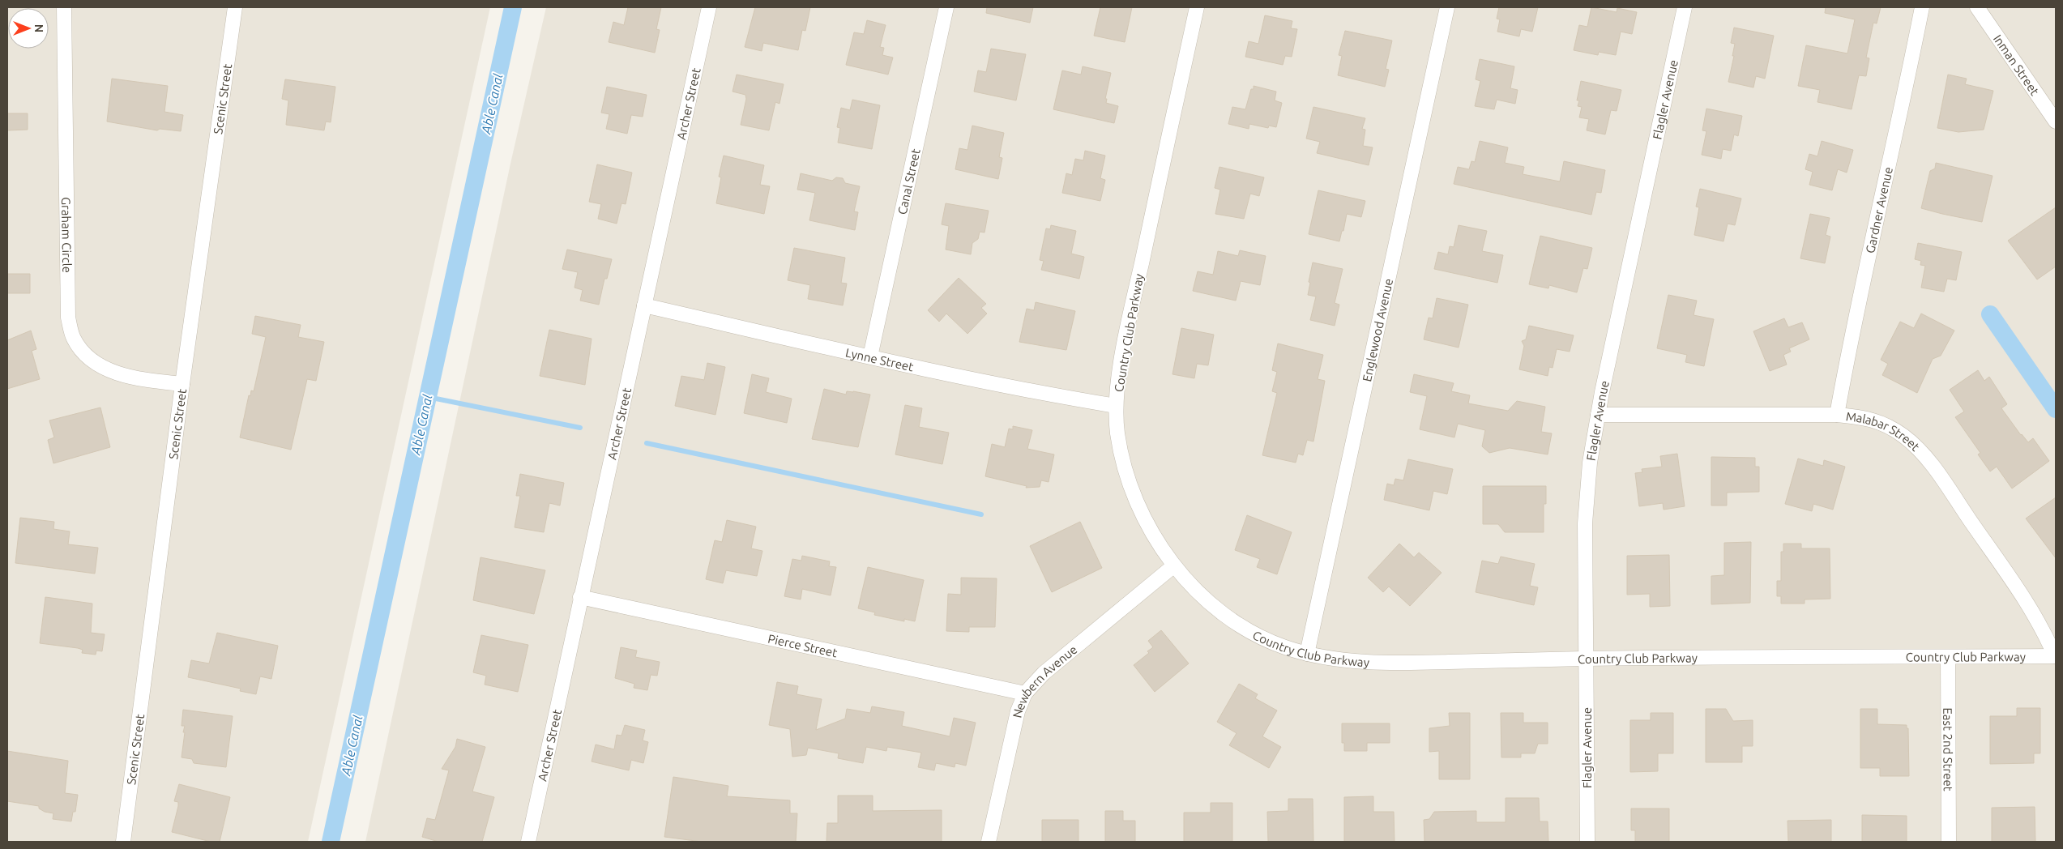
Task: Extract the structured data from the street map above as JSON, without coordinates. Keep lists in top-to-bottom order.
{
  "streets": {
    "street": [
      "Inman Street",
      "Scenic Street",
      "Flagler Avenue",
      "Archer Street",
      "Canal Street",
      "Gardner Avenue",
      "Graham Circle",
      "Englewood Avenue",
      "Country Club Parkway",
      "Lynne Street",
      "Malabar Street",
      "Pierce Street",
      "Newbern Avenue",
      "East 2nd Street"
    ]
  },
  "crossings": [
    ["Scenic Street", "Graham Circle"],
    ["Flagler Avenue", "Country Club Parkway"],
    ["Flagler Avenue", "Malabar Street"],
    ["Archer Street", "Lynne Street"],
    ["Archer Street", "Pierce Street"],
    ["Canal Street", "Lynne Street"],
    ["Gardner Avenue", "Malabar Street"],
    ["Englewood Avenue", "Country Club Parkway"],
    ["Country Club Parkway", "Lynne Street"],
    ["Country Club Parkway", "Malabar Street"],
    ["Country Club Parkway", "Newbern Avenue"],
    ["Country Club Parkway", "East 2nd Street"],
    ["Pierce Street", "Newbern Avenue"]
  ],
  "water": ["Able Canal"],
  "north": "right"
}
